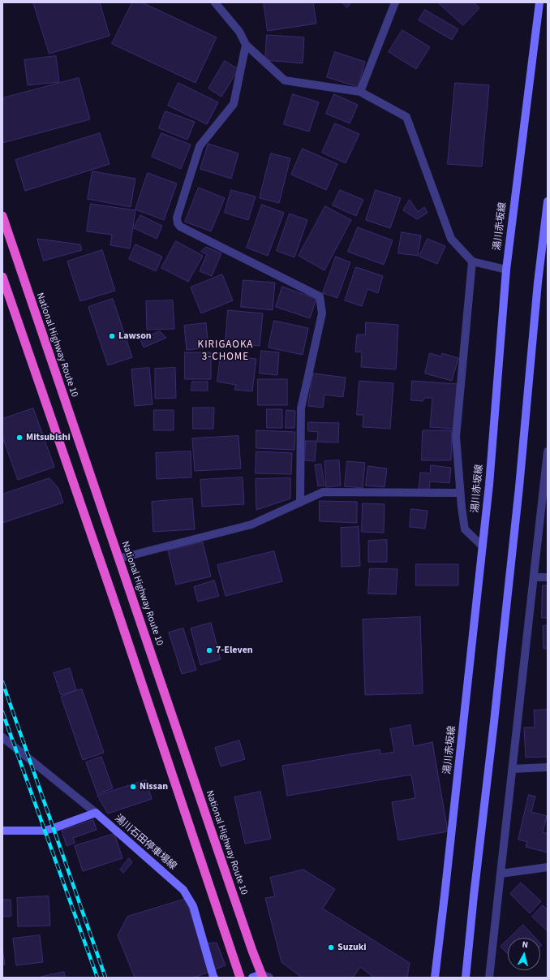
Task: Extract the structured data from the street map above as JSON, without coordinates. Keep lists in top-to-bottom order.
{
  "streets": {
    "highway": ["National Highway Route 10"],
    "main road": ["湯川赤坂線", "湯川石田停車場線"]
  },
  "districts": ["KIRIGAOKA 3-CHOME"],
  "places": [
    "Lawson",
    "Mitsubishi",
    "7-Eleven",
    "Nissan",
    "Suzuki"
  ],
  "north": "top"
}
